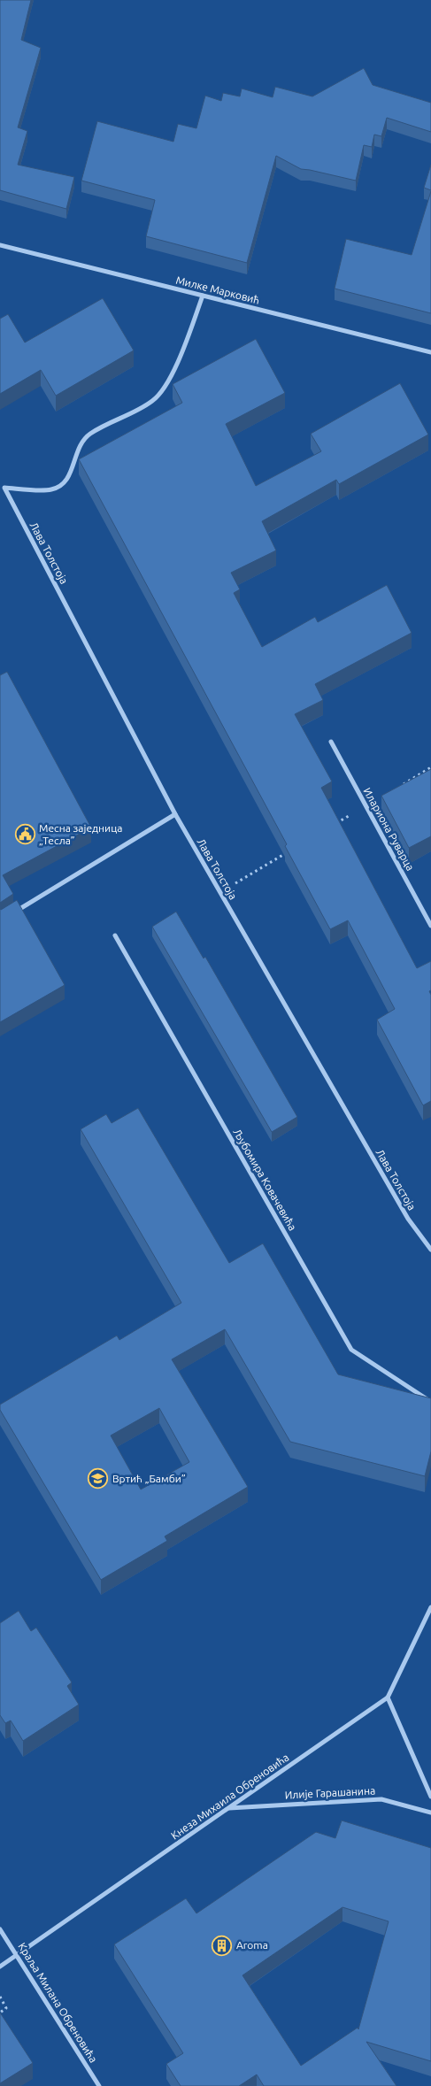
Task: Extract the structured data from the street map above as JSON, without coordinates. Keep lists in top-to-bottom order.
{
  "streets": {
    "street": [
      "Милке Марковић",
      "Лава Толстоја",
      "Илариона Руварца",
      "Љубомира Ковачевића",
      "Илије Гарашанина",
      "Кнеза Михаила Обреновића",
      "Краља Милана Обреновића"
    ]
  },
  "crossings": [
    ["Милке Марковић", "Лава Толстоја"],
    ["Илије Гарашанина", "Кнеза Михаила Обреновића"],
    ["Кнеза Михаила Обреновића", "Краља Милана Обреновића"]
  ],
  "places": {
    "public building": ["Месна заједница „Тесла”"],
    "school or university": ["Вртић „Бамби”"],
    "building": ["Aroma"]
  }
}
